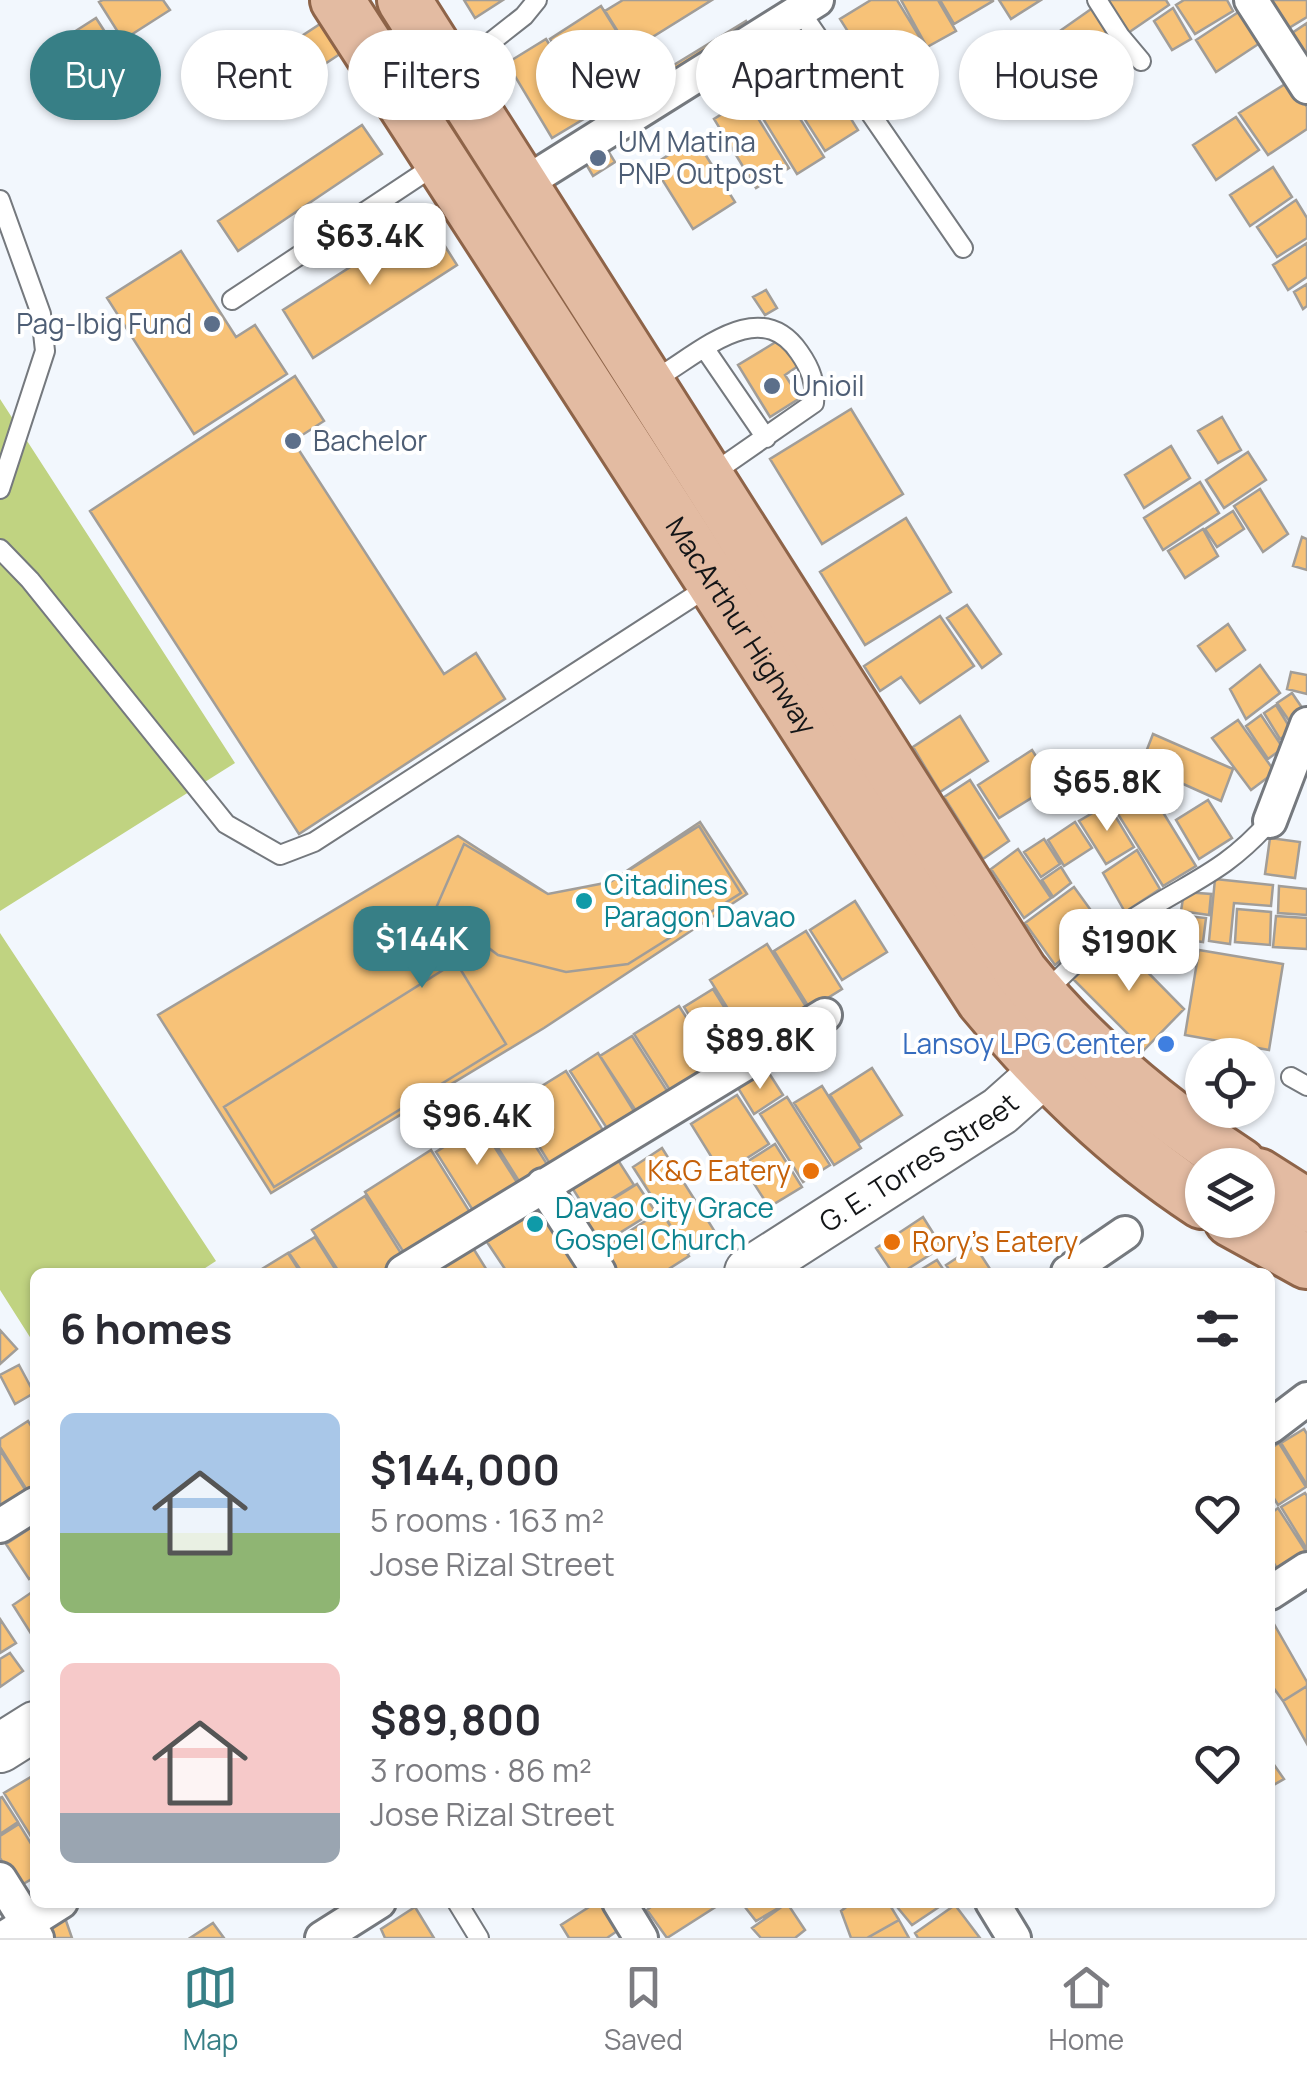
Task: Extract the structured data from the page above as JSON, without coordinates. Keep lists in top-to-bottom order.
{
  "streets": {
    "main road": ["MacArthur Highway", "G. E. Torres Street"]
  },
  "crossings": [
    ["MacArthur Highway", "G. E. Torres Street"]
  ],
  "places": [
    "UM Matina PNP Outpost",
    "Pag-Ibig Fund",
    "Unioil",
    "Bachelor",
    "Citadines Paragon Davao",
    "Lansoy LPG Center",
    "K&G Eatery",
    "Davao City Grace Gospel Church",
    "Rory's Eatery"
  ],
  "page": {
    "chip": [
      "Buy",
      "Rent",
      "Filters",
      "New",
      "Apartment",
      "House"
    ],
    "price": [
      "$63.4K",
      "$65.8K",
      "$144K",
      "$190K",
      "$89.8K",
      "$96.4K"
    ],
    "heading": "6 homes",
    "list": [
      {
        "name": "$144,000",
        "note": "5 rooms · 163 m² · Jose Rizal Street"
      },
      {
        "name": "$89,800",
        "note": "3 rooms · 86 m² · Jose Rizal Street"
      }
    ],
    "tabs": ["Map", "Saved", "Home"]
  }
}
